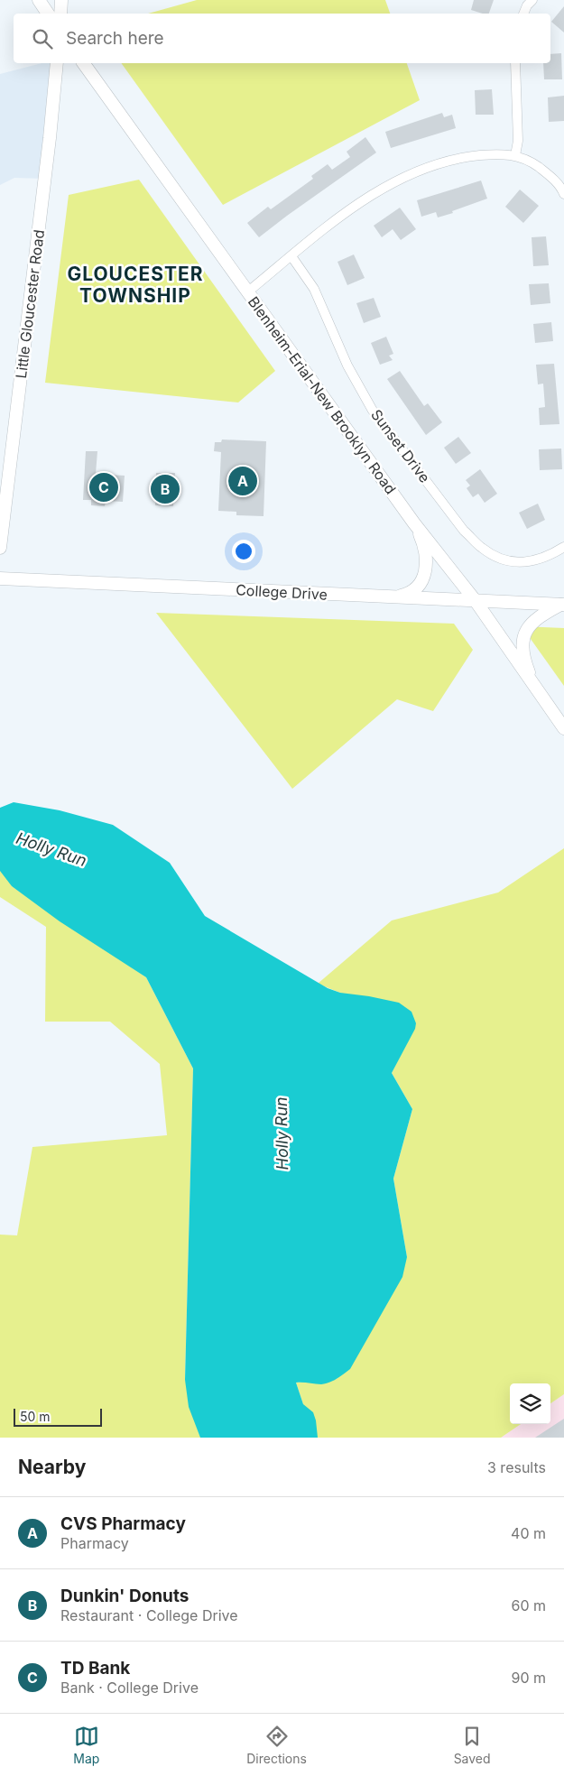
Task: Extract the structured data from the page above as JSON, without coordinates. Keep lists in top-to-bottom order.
{
  "streets": {
    "main road": ["Little Gloucester Road", "Blenheim-Erial-New Brooklyn Road", "College Drive"],
    "street": ["Sunset Drive"]
  },
  "crossings": [
    ["Blenheim-Erial-New Brooklyn Road", "College Drive"]
  ],
  "districts": ["GLOUCESTER TOWNSHIP"],
  "water": ["Holly Run"],
  "scale_bar": "50 m",
  "page": {
    "search": "Search here",
    "pins": ["A", "C", "B"],
    "scale": "50 m",
    "heading": ["Nearby", "3 results"],
    "list": [
      {
        "mark": "A",
        "name": "CVS Pharmacy",
        "note": "Pharmacy",
        "value": "40 m"
      },
      {
        "mark": "B",
        "name": "Dunkin' Donuts",
        "note": "Restaurant · College Drive",
        "value": "60 m"
      },
      {
        "mark": "C",
        "name": "TD Bank",
        "note": "Bank · College Drive",
        "value": "90 m"
      }
    ],
    "nav": ["Map", "Directions", "Saved"]
  }
}
